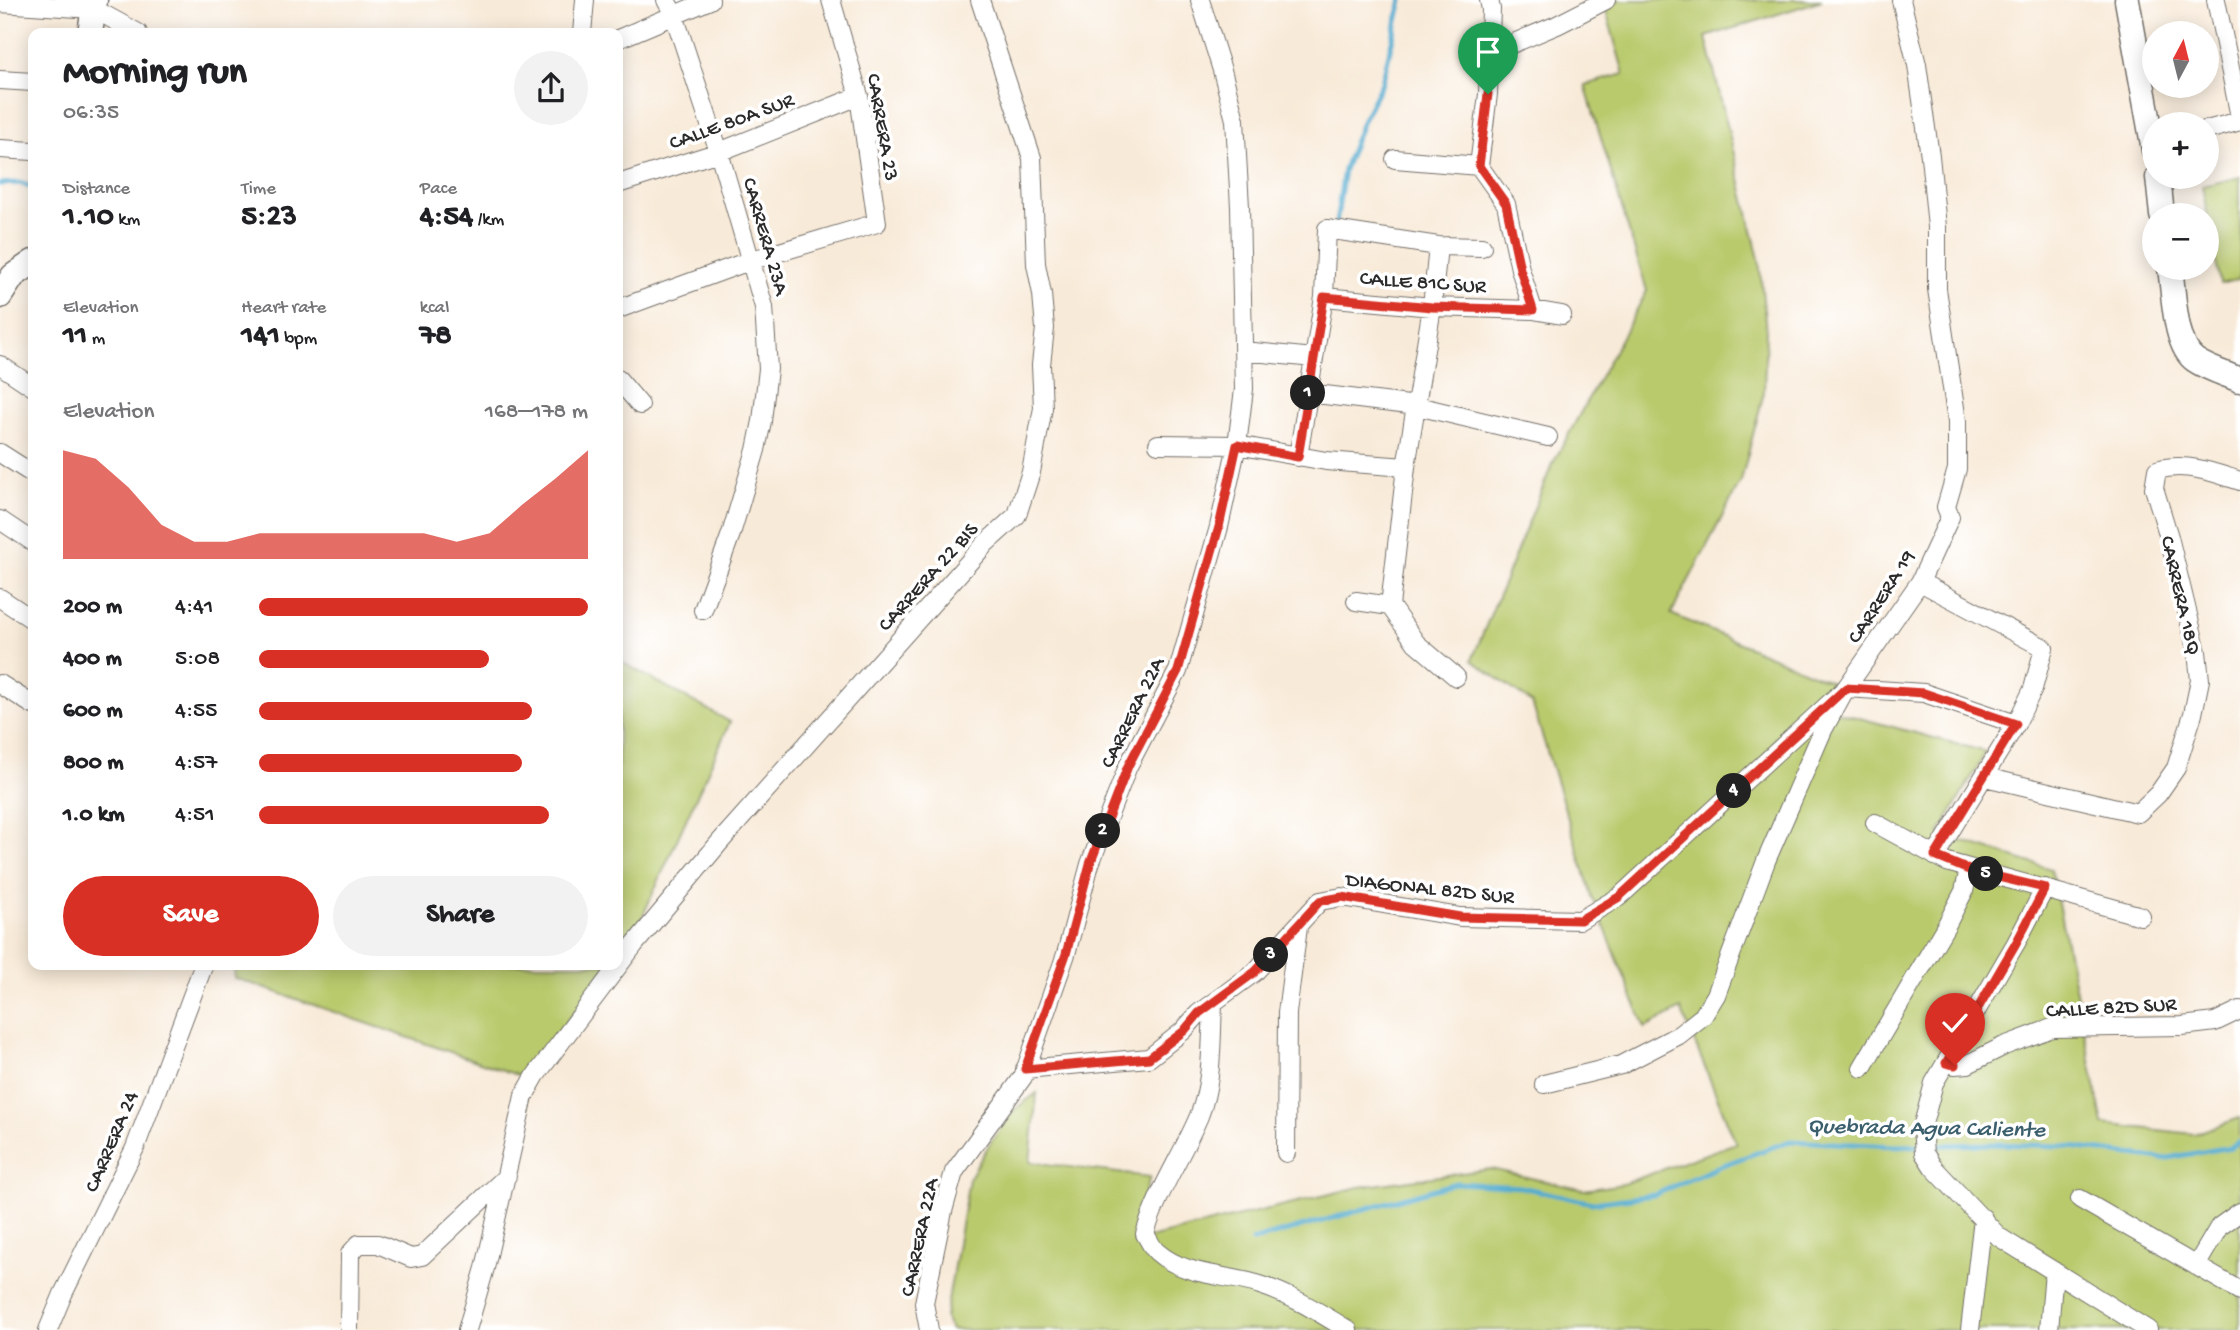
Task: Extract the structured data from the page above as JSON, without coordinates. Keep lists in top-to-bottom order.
{
  "streets": {
    "street": [
      "CALLE 80A SUR",
      "CARRERA 23",
      "CARRERA 23A",
      "CALLE 81C SUR",
      "CARRERA 22 BIS",
      "CARRERA 18Q",
      "CARRERA 19",
      "CARRERA 22A",
      "DIAGONAL 82D SUR",
      "CALLE 82D SUR",
      "CARRERA 24"
    ]
  },
  "crossings": [
    ["CALLE 80A SUR", "CARRERA 23"],
    ["CALLE 80A SUR", "CARRERA 23A"],
    ["CARRERA 23", "CARRERA 23A"],
    ["CARRERA 19", "DIAGONAL 82D SUR"],
    ["CARRERA 22A", "DIAGONAL 82D SUR"]
  ],
  "water": ["Quebrada Agua Caliente"],
  "north": "top",
  "page": {
    "map_buttons": ["+", "−"],
    "heading": ["Morning run", "06:35"],
    "stats": [
      ["Distance", "1.10 km"],
      ["Time", "5:23"],
      ["Pace", "4:54 /km"],
      ["Elevation", "11 m"],
      ["Heart rate", "141 bpm"],
      ["kcal", "78"]
    ],
    "pins": [
      "1",
      "4",
      "2",
      "5",
      "3"
    ],
    "chart": ["Elevation", "168–178 m"],
    "list": [
      {
        "name": "200 m",
        "note": "4:41"
      },
      {
        "name": "400 m",
        "note": "5:08"
      },
      {
        "name": "600 m",
        "note": "4:55"
      },
      {
        "name": "800 m",
        "note": "4:57"
      },
      {
        "name": "1.0 km",
        "note": "4:51"
      }
    ],
    "buttons": ["Save", "Share"]
  }
}
